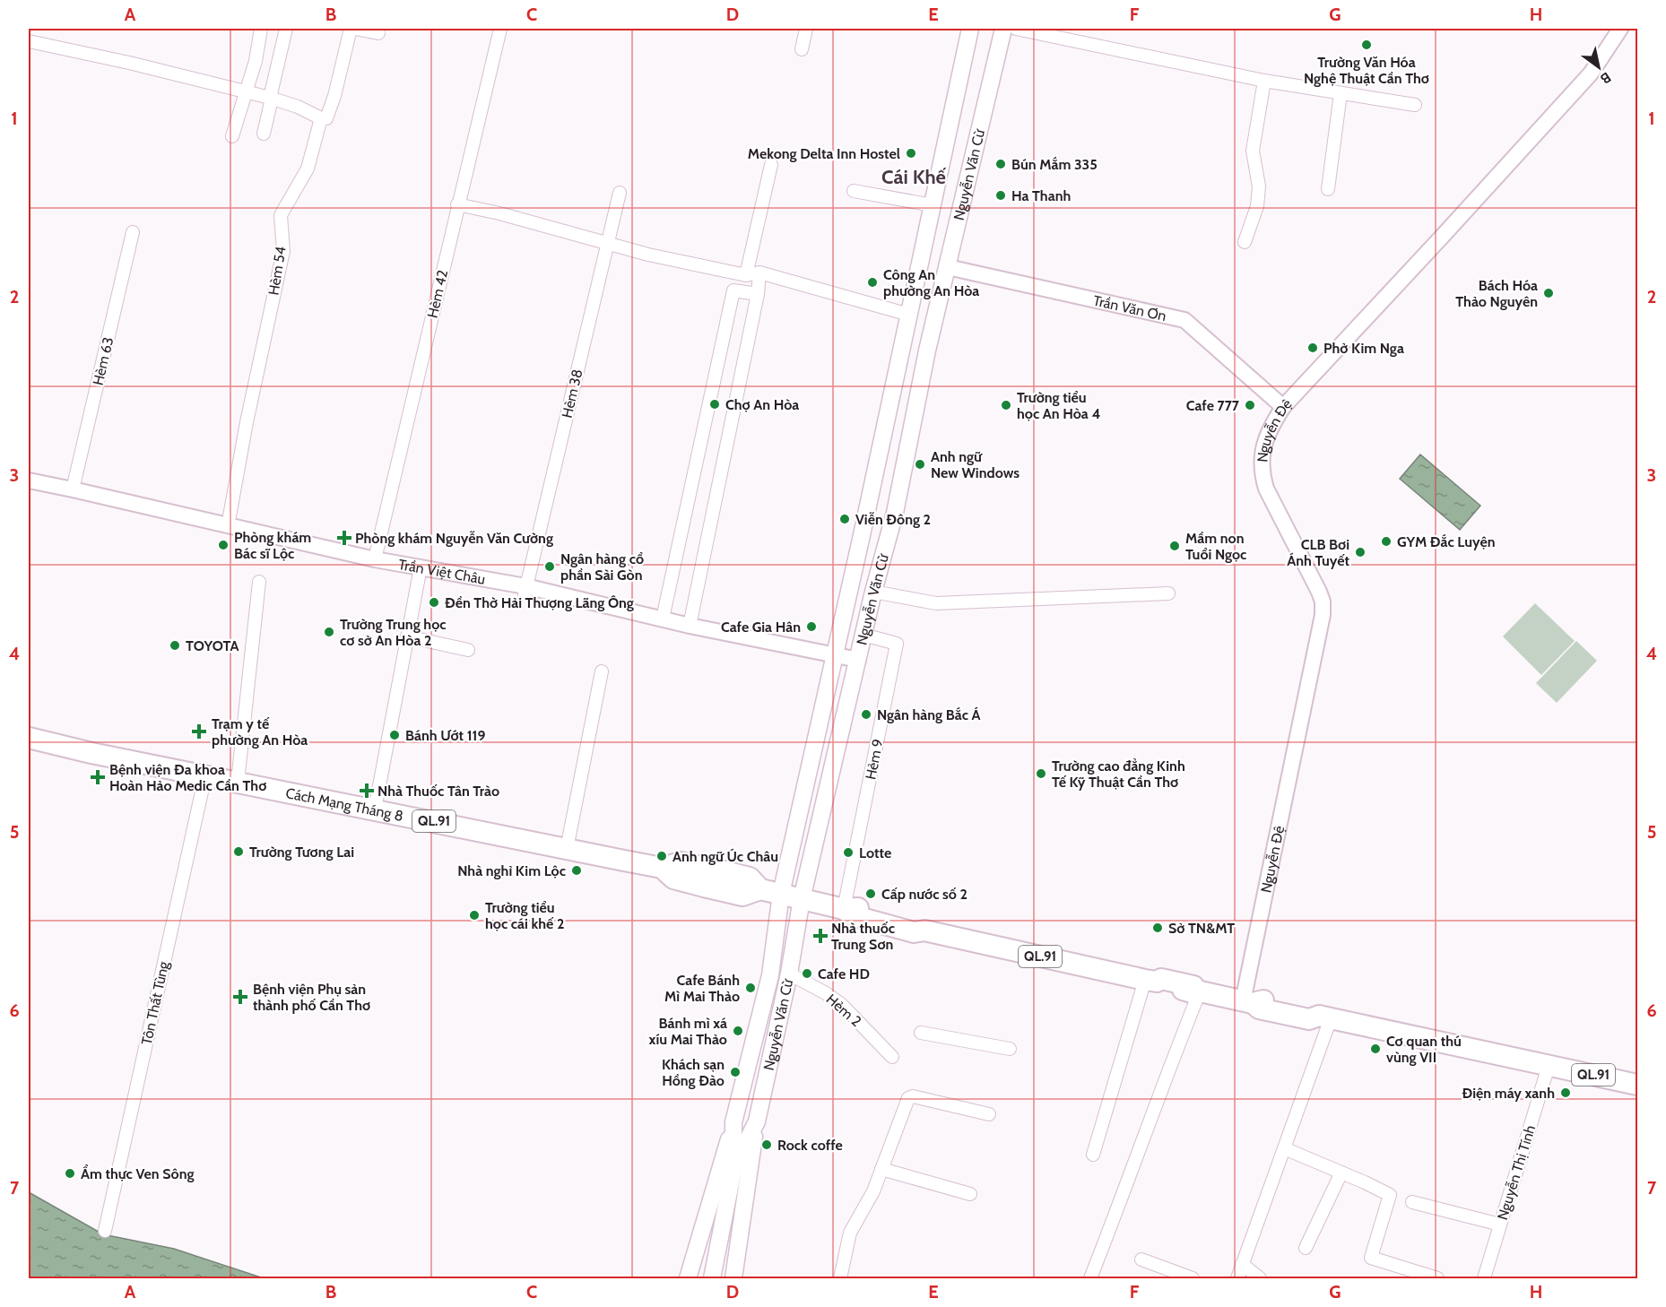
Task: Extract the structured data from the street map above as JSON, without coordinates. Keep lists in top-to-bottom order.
{
  "streets": {
    "highway": ["Cách Mạng Tháng 8", "QL.91"],
    "main road": ["Nguyễn Văn Cừ"],
    "street": [
      "Hèm 54",
      "Hèm 42",
      "Trần Văn Ơn",
      "Hèm 63",
      "Hèm 38",
      "Nguyễn Đệ",
      "Trần Việt Châu",
      "Hẻm 9",
      "Tôn Thất Tùng",
      "Hẻm 2",
      "Nguyễn Thị Tính"
    ]
  },
  "crossings": [
    ["Nguyễn Văn Cừ", "Trần Văn Ơn"],
    ["Nguyễn Văn Cừ", "Trần Việt Châu"],
    ["Nguyễn Văn Cừ", "Hẻm 9"],
    ["Nguyễn Văn Cừ", "Cách Mạng Tháng 8"],
    ["Nguyễn Văn Cừ", "Hẻm 2"],
    ["Hèm 54", "Trần Việt Châu"],
    ["Hèm 42", "Trần Việt Châu"],
    ["Trần Văn Ơn", "Nguyễn Đệ"],
    ["Hèm 63", "Trần Việt Châu"],
    ["Hèm 38", "Trần Việt Châu"],
    ["Nguyễn Đệ", "Cách Mạng Tháng 8"],
    ["Hẻm 9", "Cách Mạng Tháng 8"],
    ["Cách Mạng Tháng 8", "Tôn Thất Tùng"],
    ["Cách Mạng Tháng 8", "Nguyễn Thị Tính"]
  ],
  "districts": ["Cái Khế"],
  "places": {
    "other": [
      "Trường Văn Hóa Nghệ Thuật Cần Thơ",
      "Mekong Delta Inn Hostel",
      "Bún Mắm 335",
      "Ha Thanh",
      "Công An phường An Hòa",
      "Bách Hóa Thảo Nguyên",
      "Phở Kim Nga",
      "Chợ An Hòa",
      "Trường tiểu học An Hòa 4",
      "Cafe 777",
      "Anh ngữ New Windows",
      "Viễn Đông 2",
      "GYM Đắc Luyện",
      "Phòng khám Bác sĩ Lộc",
      "Mầm non Tuổi Ngọc",
      "CLB Bơi Ánh Tuyết",
      "Ngân hàng cổ phần Sài Gòn",
      "Đền Thờ Hải Thượng Lãng Ông",
      "Cafe Gia Hân",
      "Trường Trung học cơ sở An Hòa 2",
      "TOYOTA",
      "Ngân hàng Bắc Á",
      "Bánh Ướt 119",
      "Trường cao đẳng Kinh Tế Kỹ Thuật Cần Thơ",
      "Trường Tương Lai",
      "Lotte",
      "Anh ngữ Úc Châu",
      "Nhà nghỉ Kim Lộc",
      "Cấp nước số 2",
      "Trường tiểu học cái khế 2",
      "Sở TN&MT",
      "Cafe HD",
      "Cafe Bánh Mì Mai Thảo",
      "Bánh mì xá xíu Mai Thảo",
      "Cơ quan thú vùng VII",
      "Khách sạn Hồng Đào",
      "Điện máy xanh",
      "Rock coffe",
      "Ẩm thực Ven Sông"
    ],
    "health": [
      "Phòng khám Nguyễn Văn Cường",
      "Trạm y tế phường An Hòa",
      "Bệnh viện Đa khoa Hoàn Hảo Medic Cần Thơ",
      "Nhà Thuốc Tân Trào",
      "Nhà thuốc Trung Sơn",
      "Bệnh viện Phụ sản thành phố Cần Thơ"
    ]
  },
  "north": "bottom right",
  "grid": {
    "columns": [
      "A",
      "B",
      "C",
      "D",
      "E",
      "F",
      "G",
      "H"
    ],
    "rows": [
      "1",
      "2",
      "3",
      "4",
      "5",
      "6",
      "7"
    ]
  }
}
